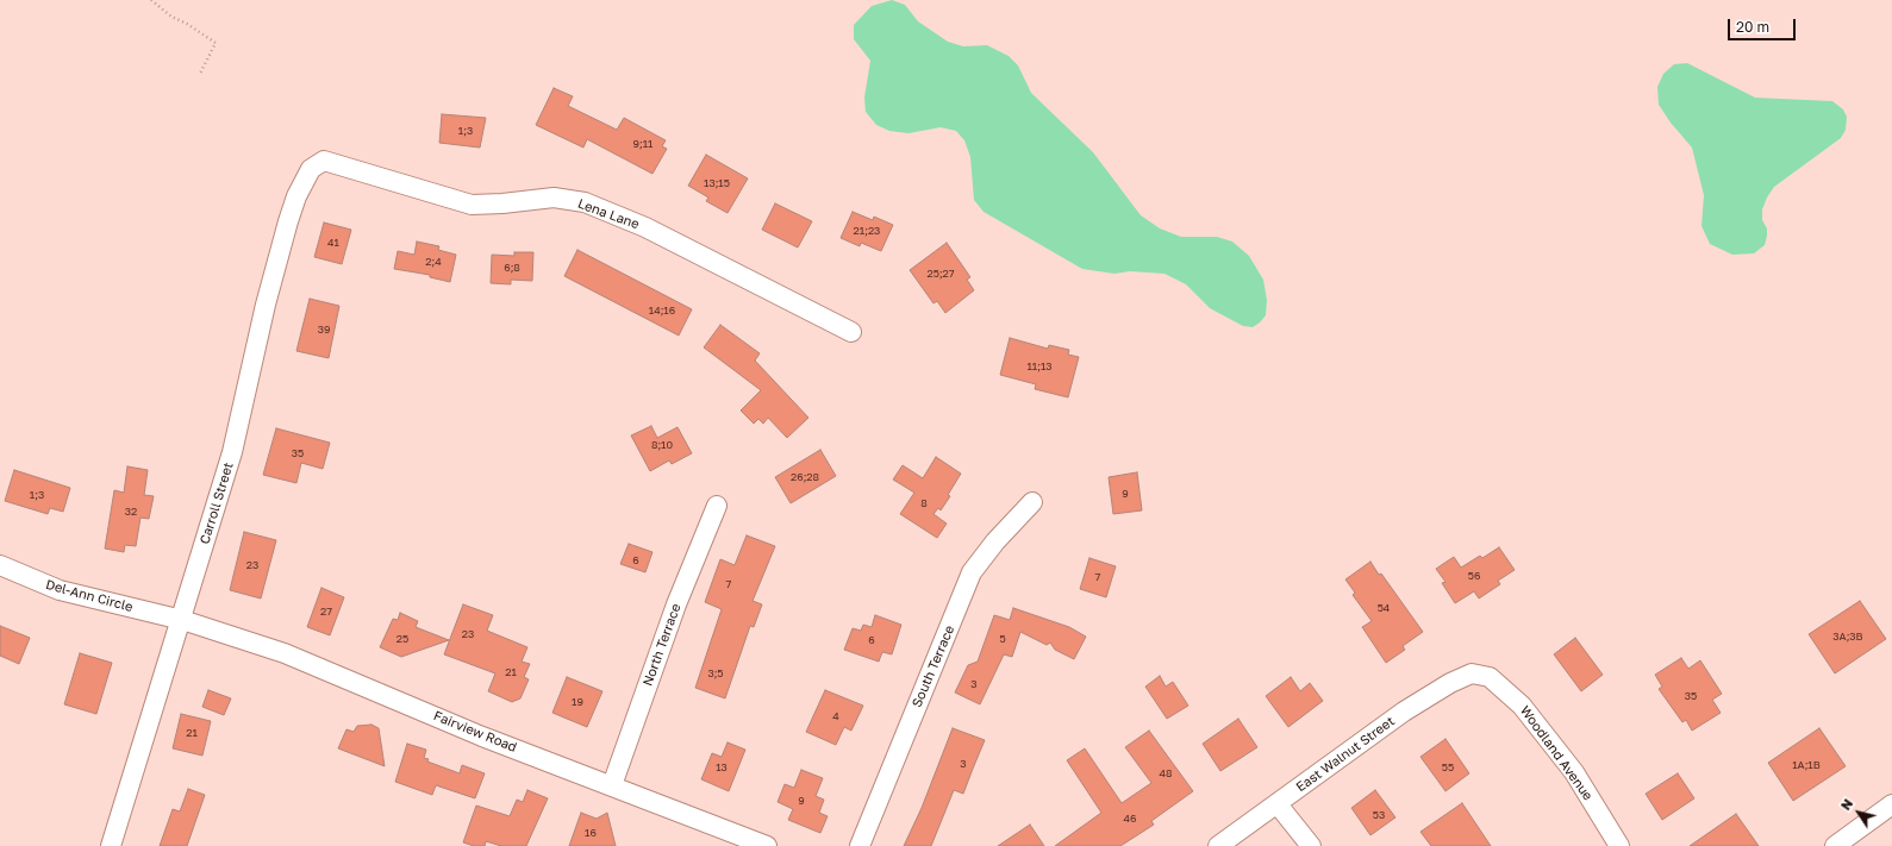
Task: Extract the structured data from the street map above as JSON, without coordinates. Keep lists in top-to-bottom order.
{
  "streets": {
    "street": [
      "Lena Lane",
      "Carroll Street",
      "Del-Ann Circle",
      "North Terrace",
      "South Terrace",
      "Fairview Road",
      "Woodland Avenue",
      "East Walnut Street"
    ]
  },
  "crossings": [
    ["Lena Lane", "Carroll Street"],
    ["Carroll Street", "Del-Ann Circle"],
    ["Carroll Street", "Fairview Road"],
    ["Del-Ann Circle", "Fairview Road"],
    ["North Terrace", "Fairview Road"],
    ["Woodland Avenue", "East Walnut Street"]
  ],
  "house_numbers": [
    "1;3",
    "9;11",
    "13;15",
    "21;23",
    "41",
    "2;4",
    "6;8",
    "25;27",
    "14;16",
    "39",
    "11;13",
    "8;10",
    "35",
    "26;28",
    "9",
    "1;3",
    "8",
    "32",
    "6",
    "23",
    "56",
    "7",
    "7",
    "54",
    "27",
    "23",
    "3A;3B",
    "25",
    "5",
    "6",
    "21",
    "3;5",
    "3",
    "35",
    "19",
    "4",
    "21",
    "3",
    "1A;1B",
    "13",
    "55",
    "48",
    "9",
    "53",
    "46",
    "16"
  ],
  "scale_bar": "20 m",
  "north": "top left"
}
